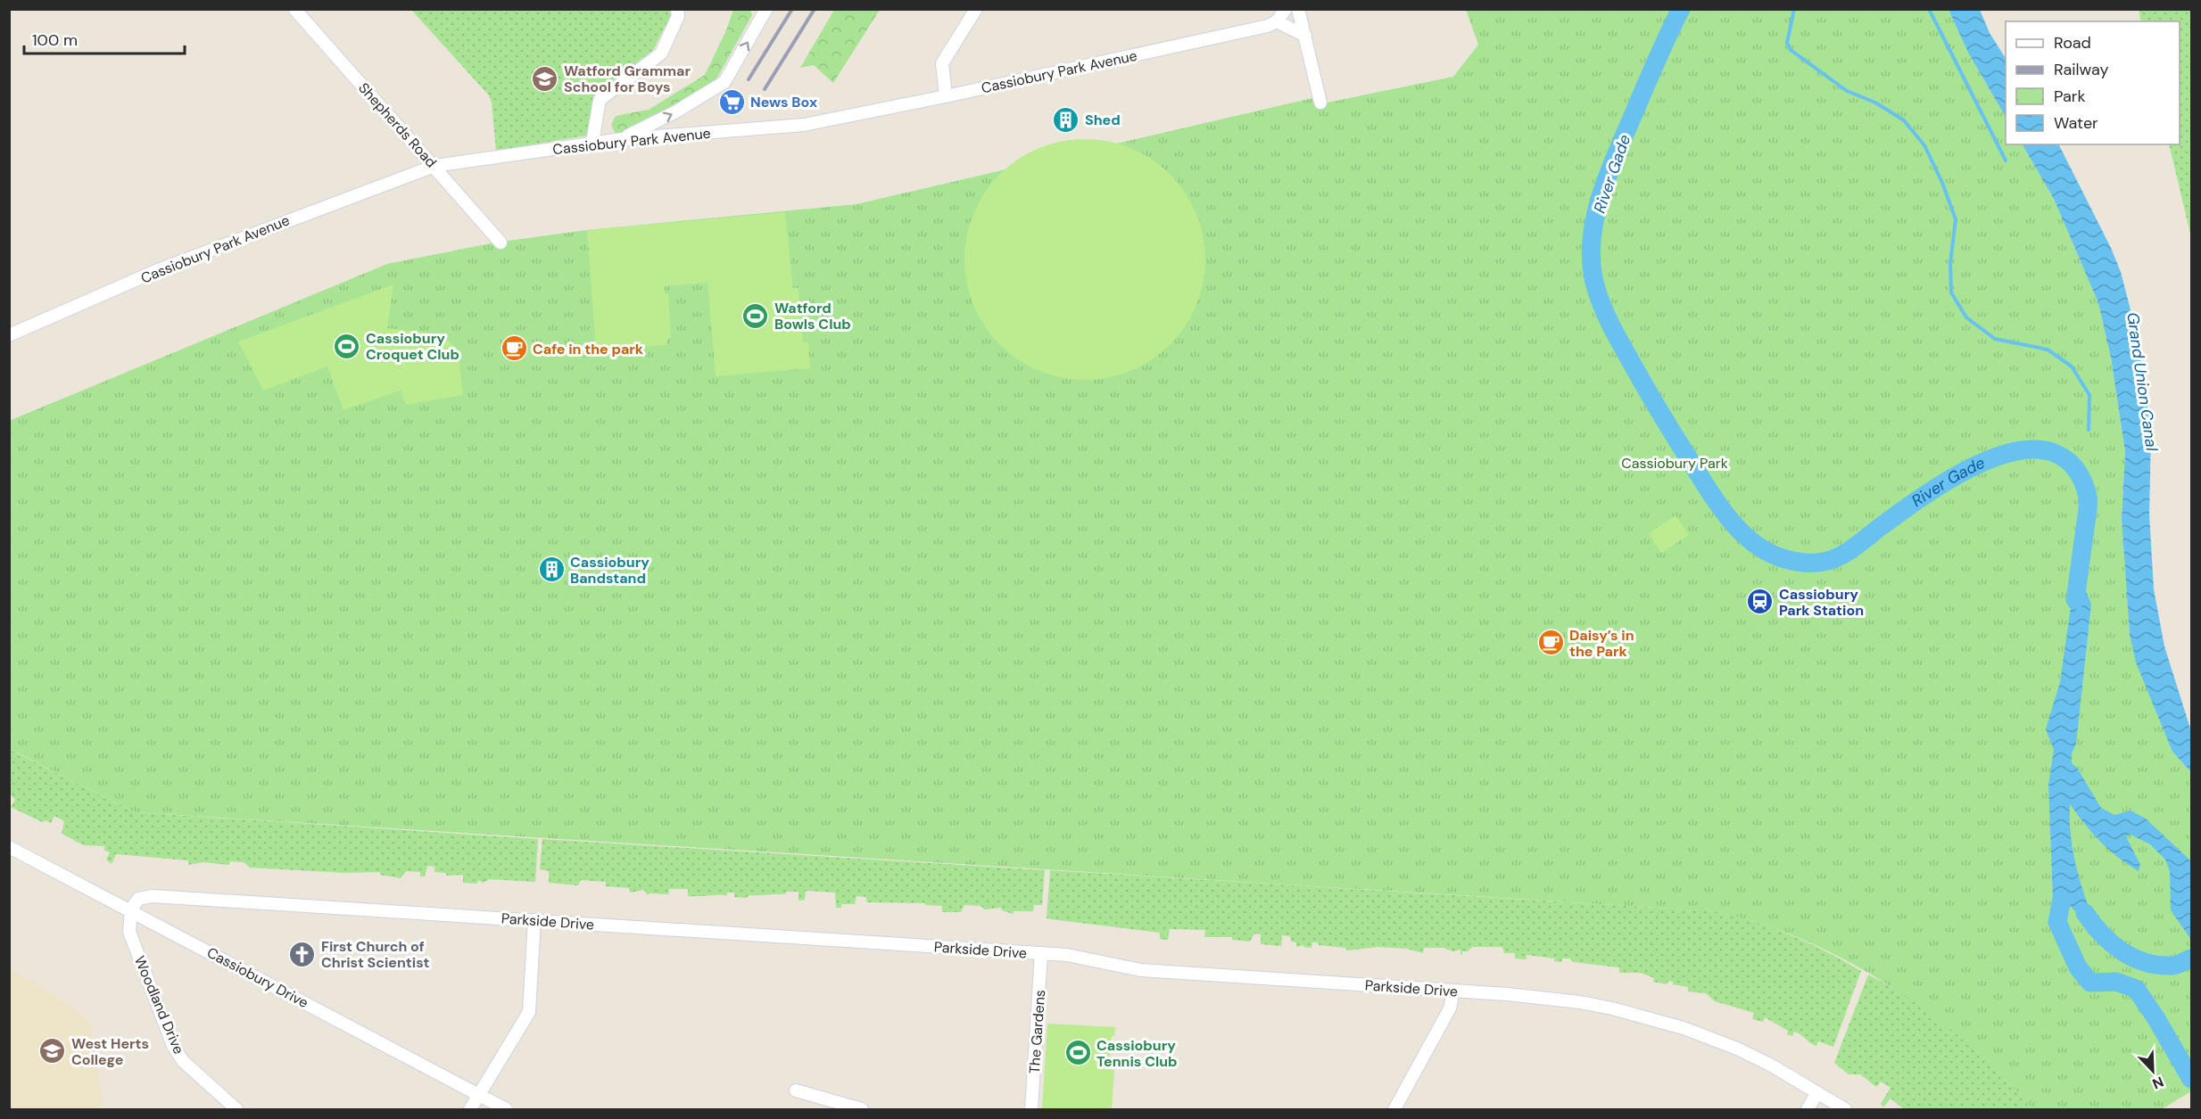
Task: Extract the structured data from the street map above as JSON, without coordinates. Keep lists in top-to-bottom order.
{
  "streets": {
    "street": [
      "Cassiobury Park Avenue",
      "Shepherds Road",
      "Parkside Drive",
      "Cassiobury Drive",
      "Woodland Drive",
      "The Gardens"
    ]
  },
  "crossings": [
    ["Cassiobury Park Avenue", "Shepherds Road"],
    ["Parkside Drive", "Cassiobury Drive"],
    ["Parkside Drive", "Woodland Drive"],
    ["Parkside Drive", "The Gardens"],
    ["Cassiobury Drive", "Woodland Drive"]
  ],
  "water": ["River Gade", "Grand Union Canal"],
  "parks": ["Cassiobury Park"],
  "places": {
    "school or university": ["Watford Grammar School for Boys", "West Herts College"],
    "supermarket": ["News Box"],
    "building": ["Shed", "Cassiobury Bandstand"],
    "sports": ["Watford Bowls Club", "Cassiobury Croquet Club", "Cassiobury Tennis Club"],
    "cafe": ["Cafe in the park", "Daisy’s in the Park"],
    "station": ["Cassiobury Park Station"],
    "church": ["First Church of Christ Scientist"]
  },
  "legend": [
    "Road",
    "Railway",
    "Park",
    "Water"
  ],
  "scale_bar": "100 m",
  "north": "bottom right"
}
